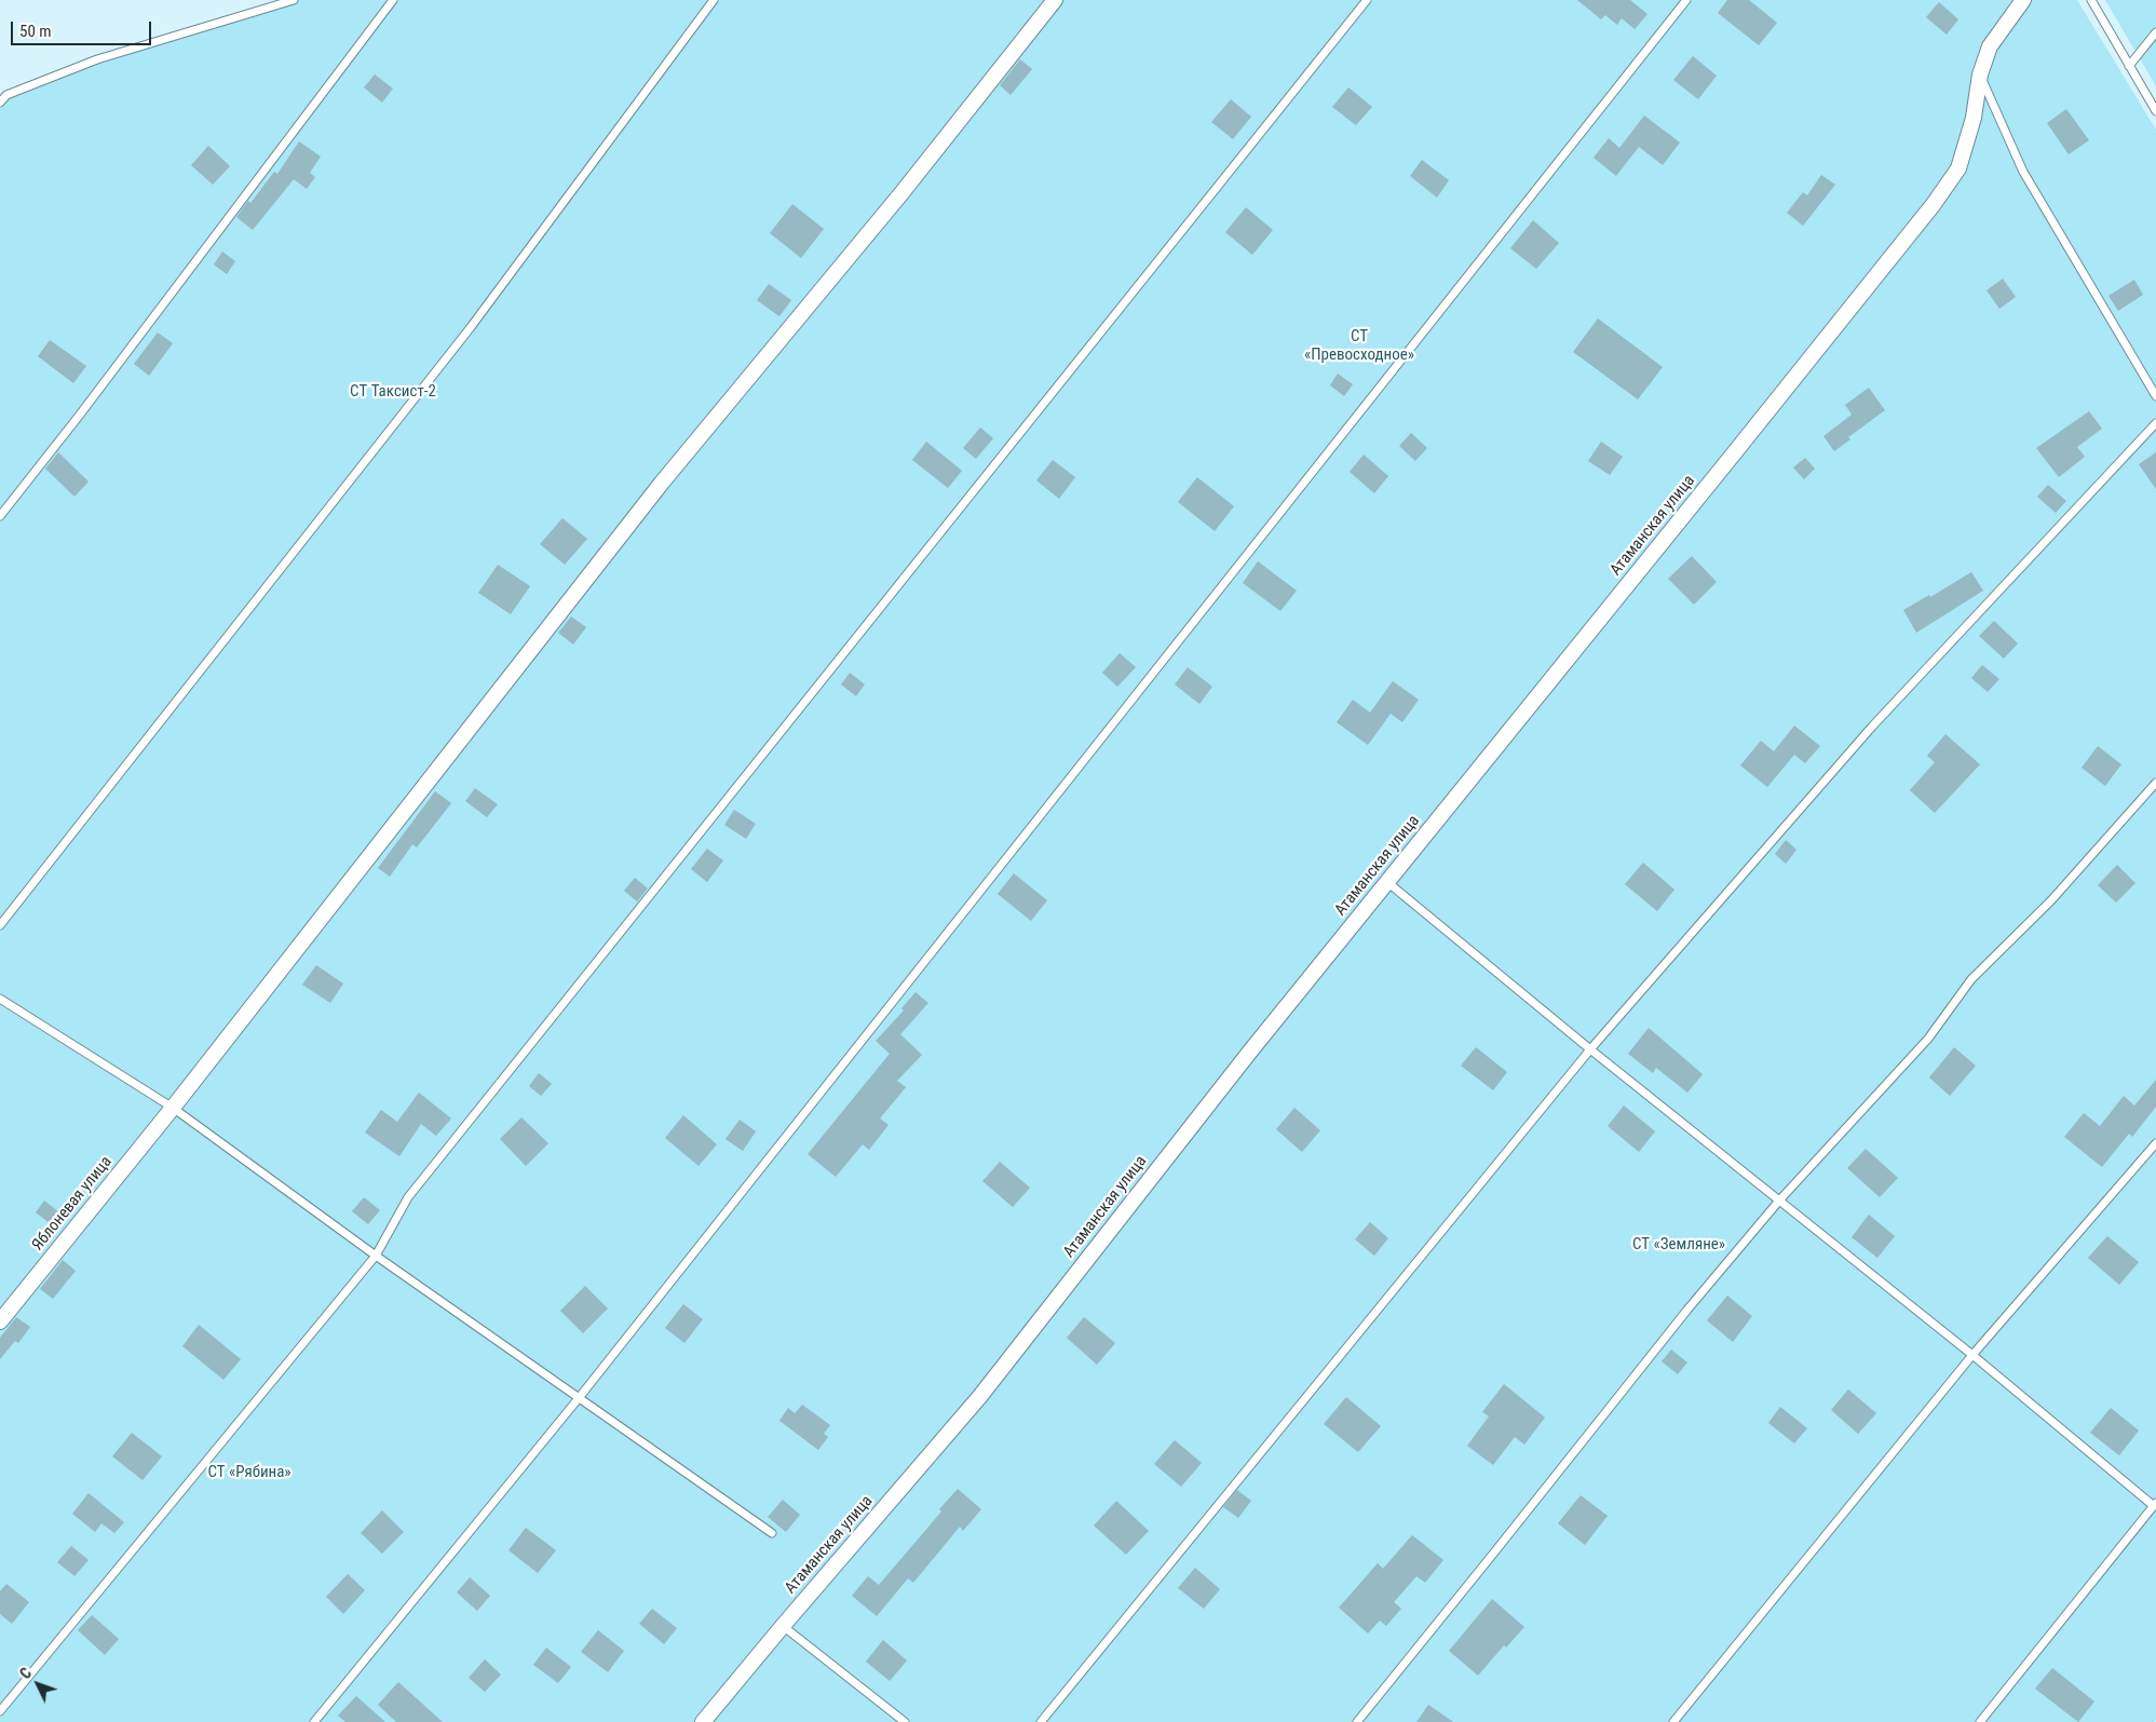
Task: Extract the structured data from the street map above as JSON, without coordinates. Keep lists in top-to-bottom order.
{
  "streets": {
    "street": ["Атаманская улица", "Яблоневая улица"]
  },
  "parks": [
    "СТ «Превосходное»",
    "СТ Таксист-2",
    "СТ «Земляне»",
    "СТ «Рябина»"
  ],
  "scale_bar": "50 m",
  "north": "top left"
}
